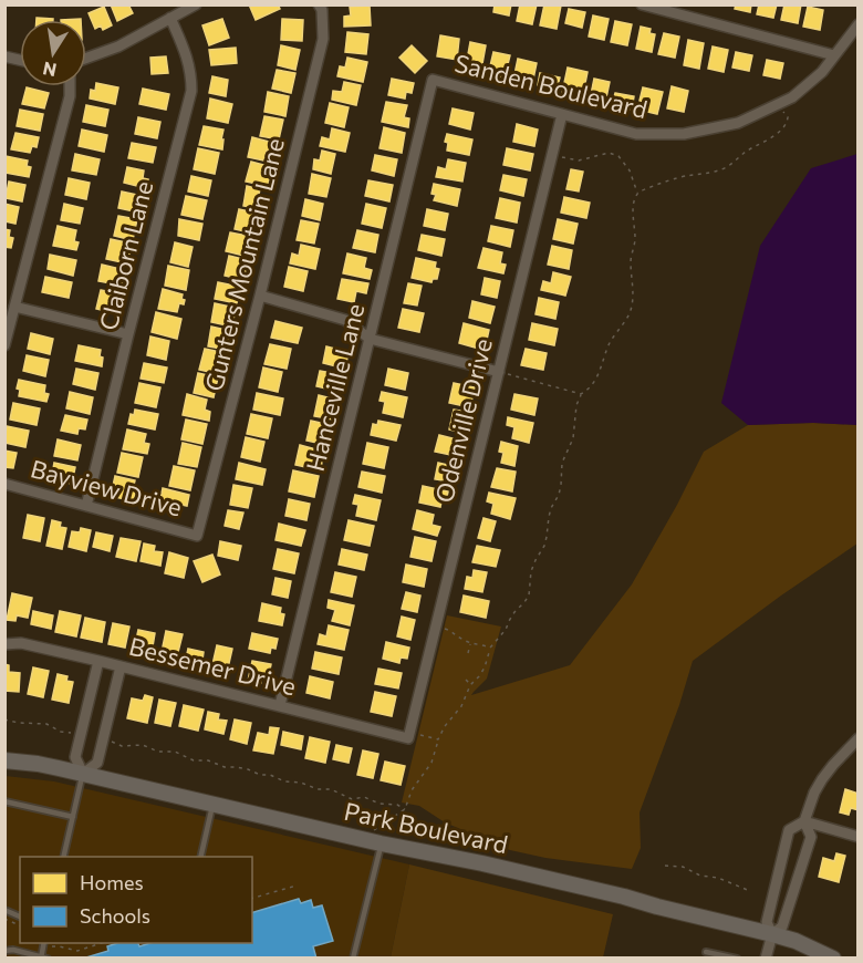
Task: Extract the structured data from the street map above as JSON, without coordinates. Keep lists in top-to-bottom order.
{
  "streets": {
    "main road": ["Park Boulevard"],
    "street": [
      "Sanden Boulevard",
      "Claiborn Lane",
      "Gunters Mountain Lane",
      "Hanceville Lane",
      "Odenville Drive",
      "Bayview Drive",
      "Bessemer Drive"
    ]
  },
  "crossings": [
    ["Sanden Boulevard", "Hanceville Lane"],
    ["Sanden Boulevard", "Odenville Drive"],
    ["Claiborn Lane", "Bayview Drive"],
    ["Gunters Mountain Lane", "Bayview Drive"],
    ["Hanceville Lane", "Bessemer Drive"],
    ["Odenville Drive", "Bessemer Drive"]
  ],
  "legend": ["Homes", "Schools"],
  "north": "bottom"
}
